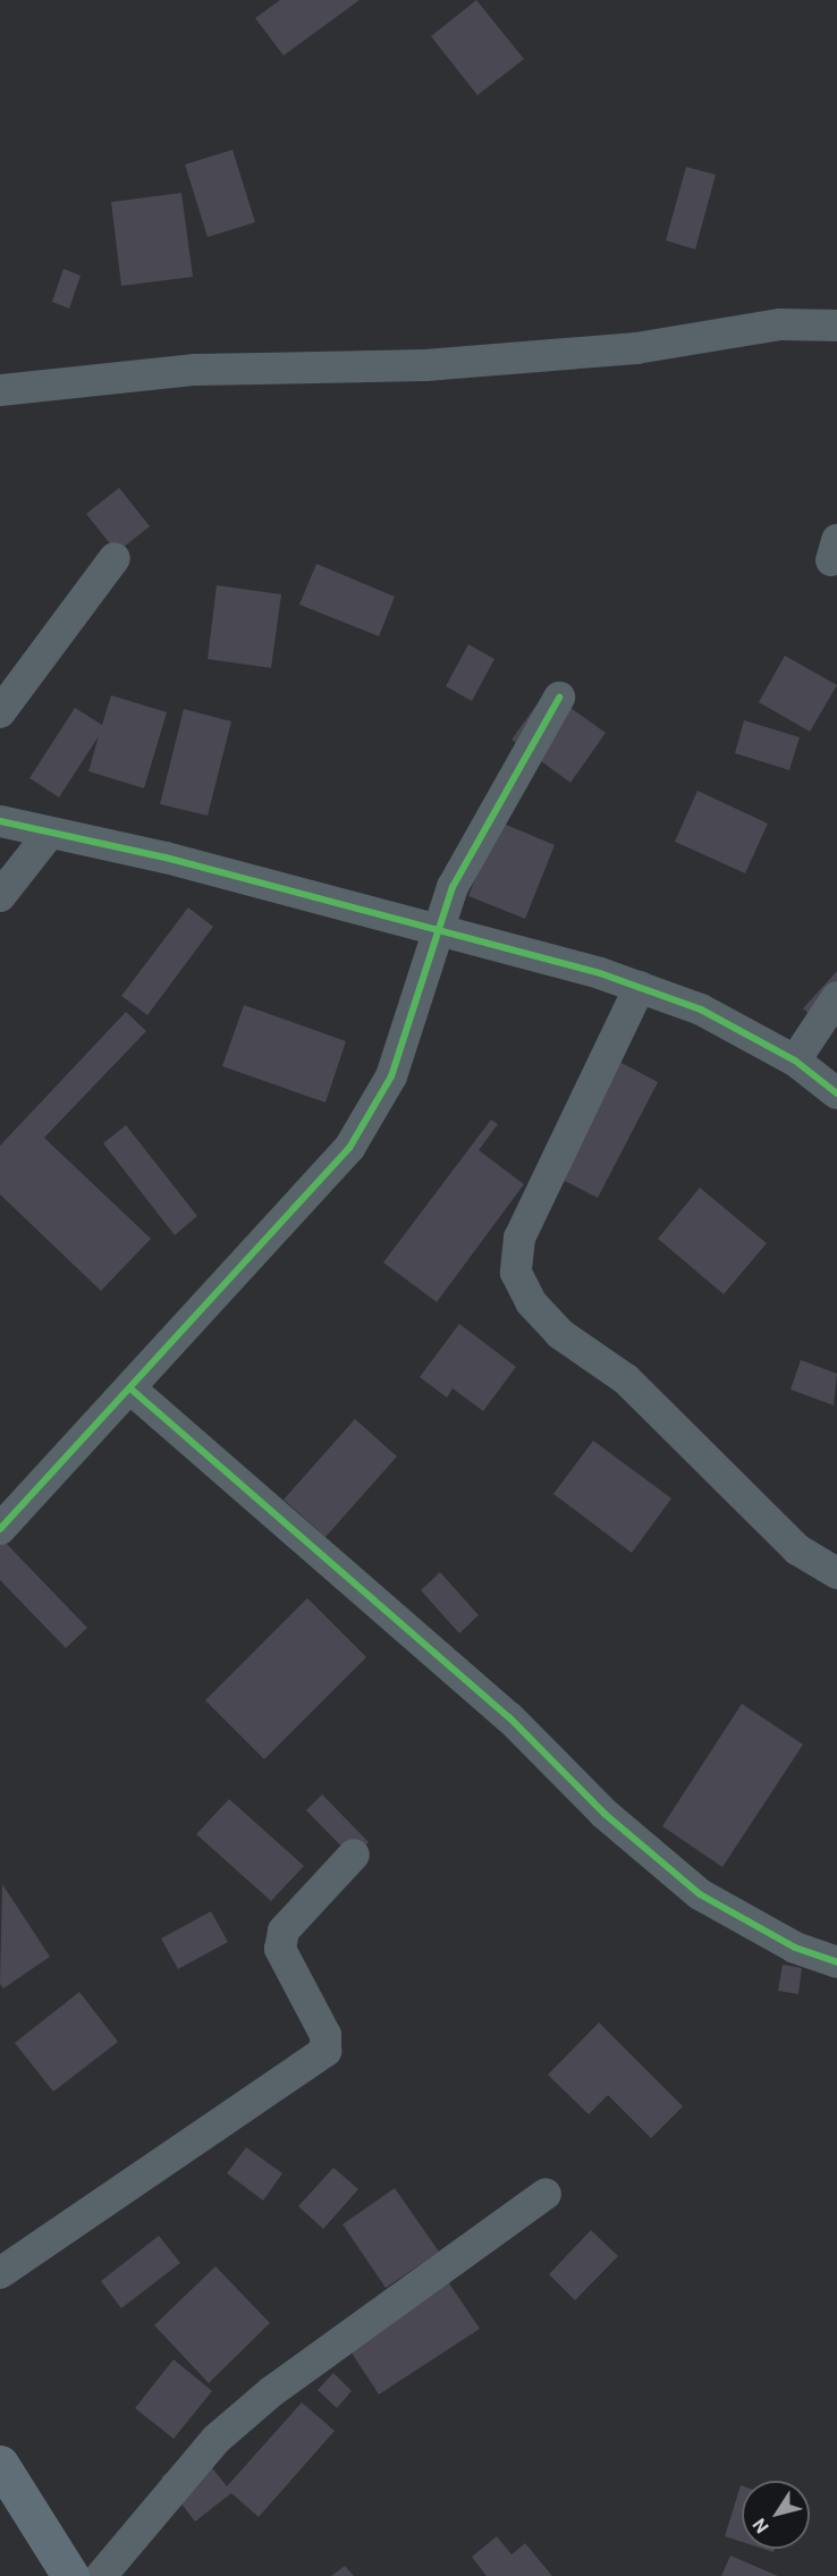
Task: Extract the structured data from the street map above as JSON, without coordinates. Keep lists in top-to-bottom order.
{
  "north": "bottom left"
}
